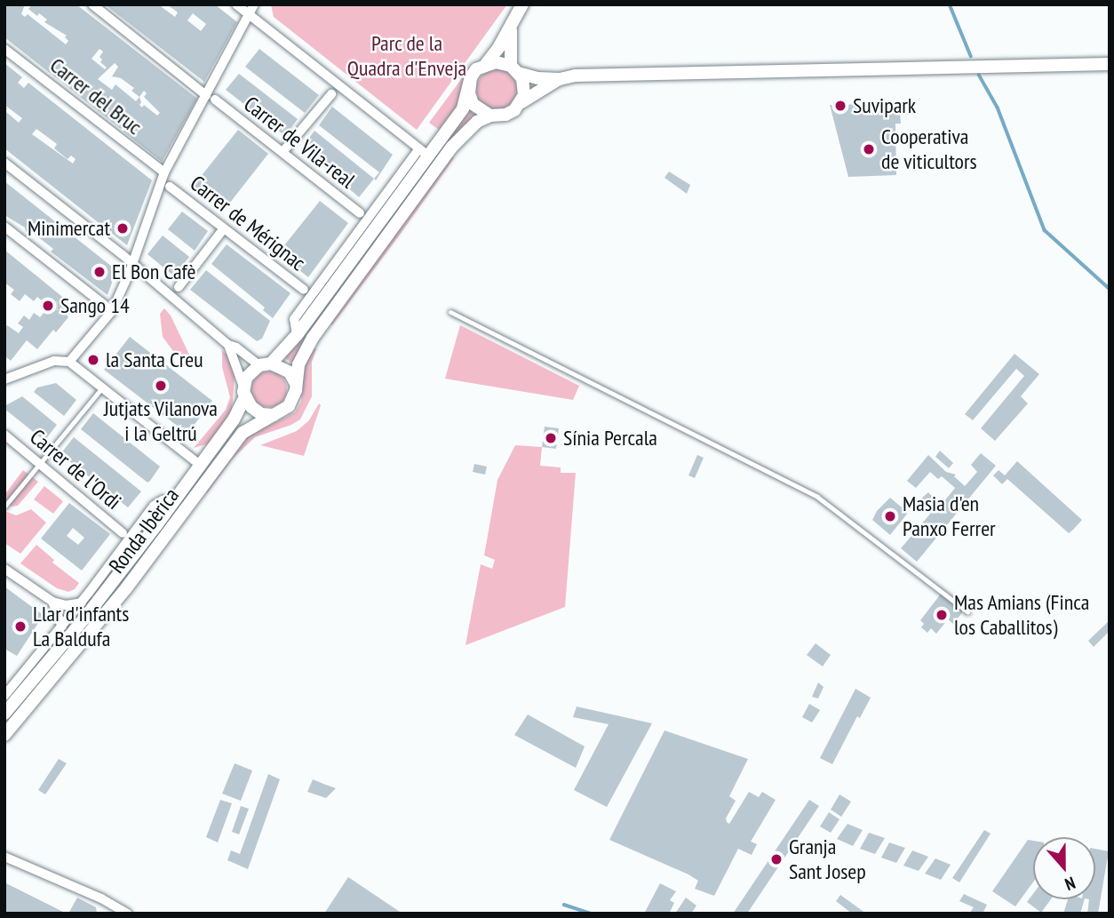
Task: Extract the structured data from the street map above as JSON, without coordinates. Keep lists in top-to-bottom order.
{
  "streets": {
    "street": [
      "Carrer del Bruc",
      "Carrer de Vila-real",
      "Carrer de Mérignac",
      "Carrer de l'Ordi",
      "Ronda Ibèrica"
    ]
  },
  "parks": ["Parc de la Quadra d'Enveja"],
  "places": [
    "Suvipark",
    "Cooperativa de viticultors",
    "Minimercat",
    "El Bon Cafè",
    "Sango 14",
    "la Santa Creu",
    "Jutjats Vilanova i la Geltrú",
    "Sínia Percala",
    "Masia d'en Panxo Ferrer",
    "Mas Amians (Finca los Caballitos)",
    "Llar d'infants La Baldufa",
    "Granja Sant Josep"
  ],
  "north": "bottom"
}
